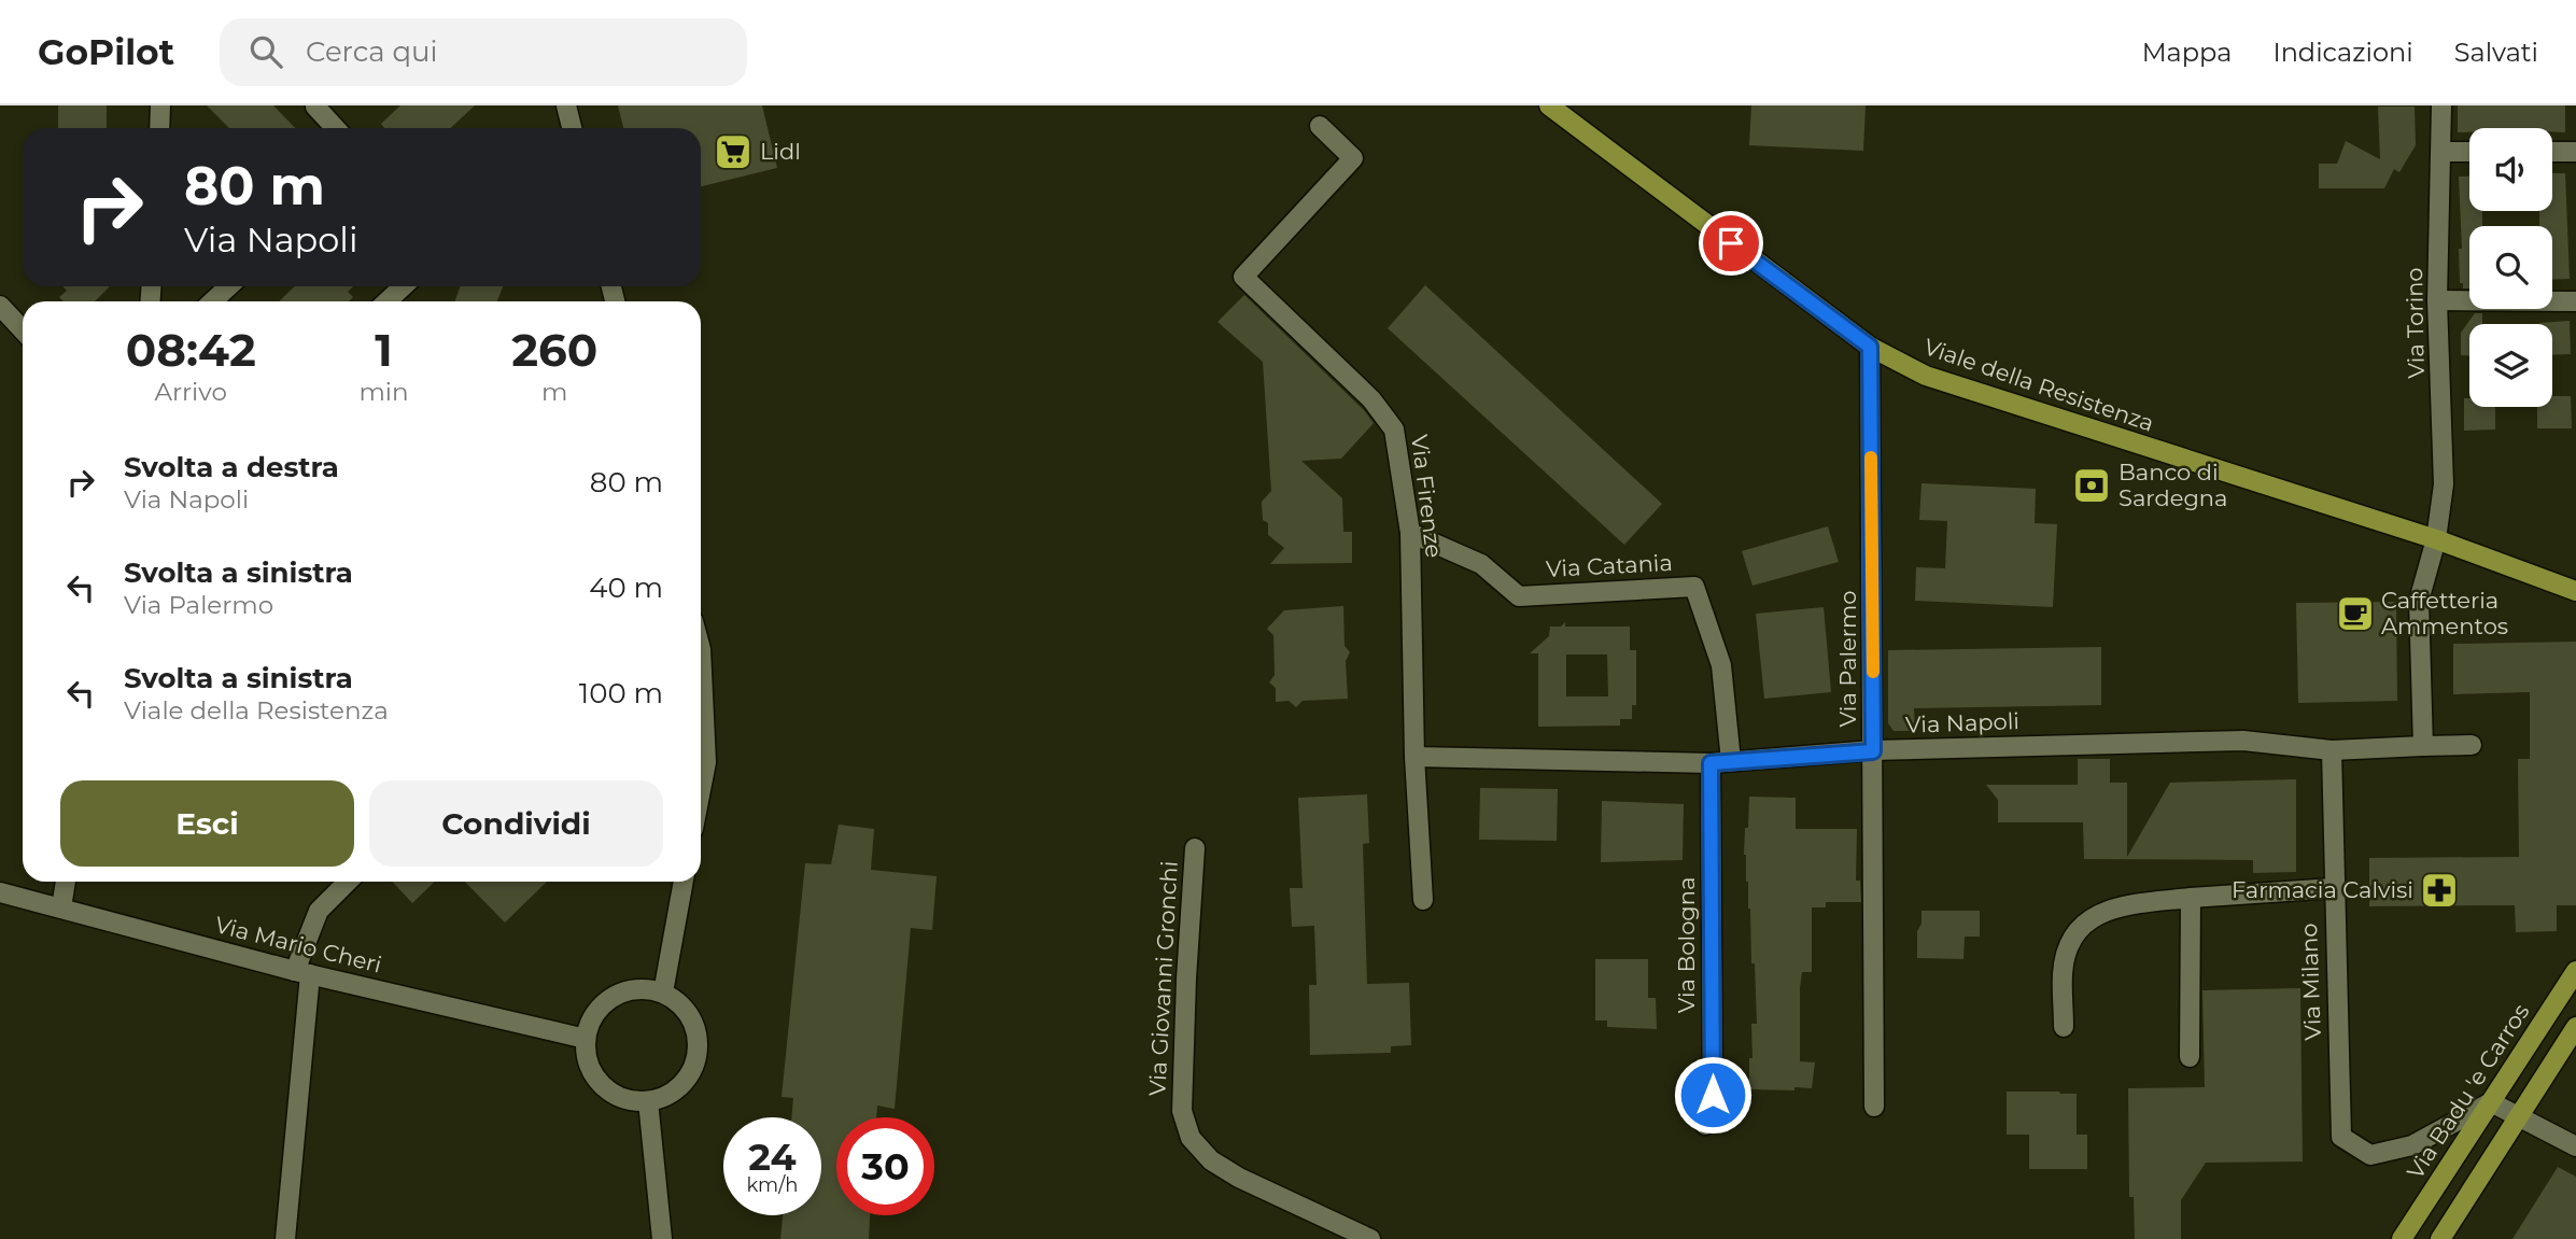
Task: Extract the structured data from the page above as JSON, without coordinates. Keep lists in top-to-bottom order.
{
  "streets": {
    "main road": ["Viale della Resistenza", "Via Badu 'e Carros"],
    "street": [
      "Via Torino",
      "Via Firenze",
      "Via Catania",
      "Via Palermo",
      "Via Napoli",
      "Via Mario Cheri",
      "Via Bologna",
      "Via Giovanni Gronchi",
      "Via Milano"
    ]
  },
  "crossings": [
    ["Via Torino", "Viale della Resistenza"],
    ["Viale della Resistenza", "Via Palermo"],
    ["Via Firenze", "Via Catania"],
    ["Via Firenze", "Via Napoli"],
    ["Via Catania", "Via Napoli"],
    ["Via Palermo", "Via Napoli"],
    ["Via Napoli", "Via Bologna"],
    ["Via Napoli", "Via Milano"],
    ["Via Milano", "Via Badu 'e Carros"]
  ],
  "places": {
    "supermarket": ["Lidl"],
    "bank": ["Banco di Sardegna"],
    "cafe": ["Caffetteria Ammentos"],
    "pharmacy": ["Farmacia Calvisi"]
  },
  "page": {
    "header": "GoPilot",
    "search": "Cerca qui",
    "nav": ["Mappa", "Indicazioni", "Salvati"],
    "turn": ["80 m", "Via Napoli"],
    "eta": [
      "08:42",
      "Arrivo",
      "1",
      "min",
      "260",
      "m"
    ],
    "list": [
      {
        "name": "Svolta a destra",
        "note": "Via Napoli",
        "value": "80 m"
      },
      {
        "name": "Svolta a sinistra",
        "note": "Via Palermo",
        "value": "40 m"
      },
      {
        "name": "Svolta a sinistra",
        "note": "Viale della Resistenza",
        "value": "100 m"
      }
    ],
    "buttons": ["Esci", "Condividi"],
    "speed": "24 km/h",
    "limit": "30"
  }
}
